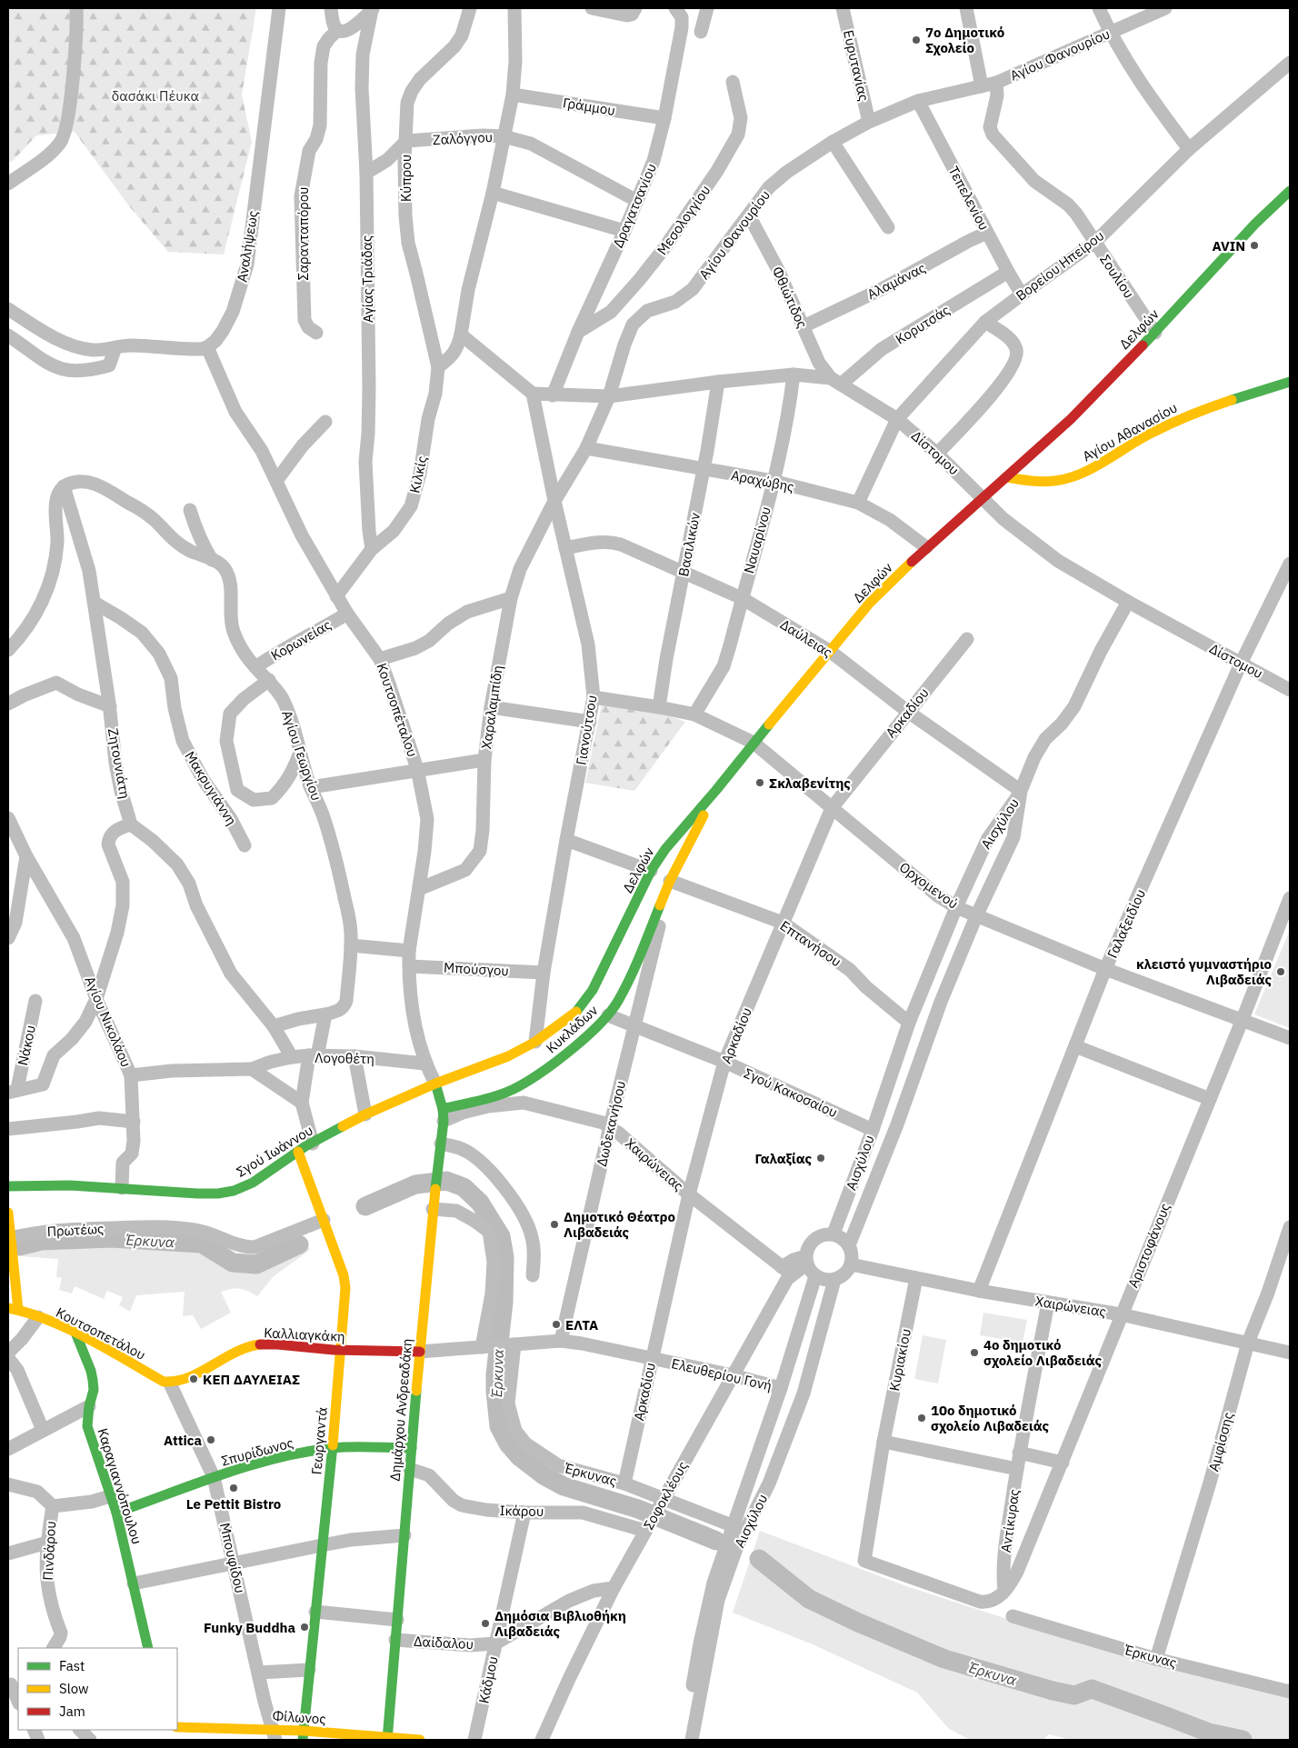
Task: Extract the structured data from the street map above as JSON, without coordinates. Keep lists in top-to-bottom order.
{
  "streets": {
    "main road": [
      "Δελφών",
      "Αγίου Αθανασίου",
      "Κυκλάδων",
      "Σγού Ιωάννου",
      "Κουτσοπετάλου",
      "Καλλιαγκάκη",
      "Δημάρχου Ανδρεαδάκη",
      "Γεωργαντά",
      "Σπυρίδωνος",
      "Καραγιαννόπουλου",
      "Φίλωνος"
    ],
    "street": [
      "Αγίου Φανουρίου",
      "Ευρυτανίας",
      "Γράμμου",
      "Ζαλόγγου",
      "Κύπρου",
      "Τεπελενίου",
      "Δραγατσανίου",
      "Μεσολογγίου",
      "Σαρανταπόρου",
      "Αναλήψεως",
      "Βορείου Ηπείρου",
      "Σουλίου",
      "Αγίας Τριάδας",
      "Αλαμάνας",
      "Φθιώτιδος",
      "Κορυτσάς",
      "Δίστομου",
      "Κιλκίς",
      "Αραχώβης",
      "Ναυαρίνου",
      "Βασιλικών",
      "Δαύλειας",
      "Κορωνείας",
      "Χαραλαμπίδη",
      "Κουτσοπέταλου",
      "Αρκαδίου",
      "Γιανούτσου",
      "Αγίου Γεωργίου",
      "Ζητουνιάτη",
      "Μακρυγιάννη",
      "Αισχύλου",
      "Ορχομενού",
      "Γαλαξειδίου",
      "Επτανήσου",
      "Μπούσγου",
      "Αγίου Νικολάου",
      "Νάκου",
      "Λογοθέτη",
      "Σγού Κακοσαίου",
      "Δωδεκανήσου",
      "Χαιρώνειας",
      "Πρωτέως",
      "Αριστοφάνους",
      "Κυριακίου",
      "Ελευθερίου Γονή",
      "Αμφίσσης",
      "Έρκυνας",
      "Σοφοκλέους",
      "Ικάρου",
      "Αντίκυρας",
      "Πινδάρου",
      "Μπουφίδου",
      "Δαίδαλου",
      "Κάδμου"
    ]
  },
  "crossings": [
    ["Αγίου Φανουρίου", "Ευρυτανίας"],
    ["Αγίου Φανουρίου", "Τεπελενίου"],
    ["Αγίου Φανουρίου", "Σουλίου"],
    ["Αγίου Φανουρίου", "Φθιώτιδος"],
    ["Αγίου Φανουρίου", "Δίστομου"],
    ["Αγίου Φανουρίου", "Αραχώβης"],
    ["Αγίου Φανουρίου", "Χαραλαμπίδη"],
    ["Αγίου Φανουρίου", "Γιανούτσου"],
    ["Γράμμου", "Δραγατσανίου"],
    ["Ζαλόγγου", "Κύπρου"],
    ["Ζαλόγγου", "Δραγατσανίου"],
    ["Κύπρου", "Κιλκίς"],
    ["Τεπελενίου", "Βορείου Ηπείρου"],
    ["Τεπελενίου", "Αλαμάνας"],
    ["Τεπελενίου", "Κορυτσάς"],
    ["Δραγατσανίου", "Μεσολογγίου"],
    ["Δραγατσανίου", "Δίστομου"],
    ["Αναλήψεως", "Κουτσοπέταλου"],
    ["Βορείου Ηπείρου", "Σουλίου"],
    ["Βορείου Ηπείρου", "Δίστομου"],
    ["Βορείου Ηπείρου", "Αραχώβης"],
    ["Σουλίου", "Δελφών"],
    ["Αγίας Τριάδας", "Κιλκίς"],
    ["Αλαμάνας", "Φθιώτιδος"],
    ["Φθιώτιδος", "Κορυτσάς"],
    ["Φθιώτιδος", "Δίστομου"],
    ["Κορυτσάς", "Δίστομου"],
    ["Δελφών", "Αγίου Αθανασίου"],
    ["Δελφών", "Δίστομου"],
    ["Δελφών", "Αραχώβης"],
    ["Δελφών", "Δαύλειας"],
    ["Δελφών", "Γιανούτσου"],
    ["Δελφών", "Ορχομενού"],
    ["Δελφών", "Σγού Ιωάννου"],
    ["Δίστομου", "Ναυαρίνου"],
    ["Δίστομου", "Βασιλικών"],
    ["Δίστομου", "Γιανούτσου"],
    ["Δίστομου", "Γαλαξειδίου"],
    ["Κιλκίς", "Κουτσοπέταλου"],
    ["Αραχώβης", "Ναυαρίνου"],
    ["Αραχώβης", "Βασιλικών"],
    ["Ναυαρίνου", "Δαύλειας"],
    ["Ναυαρίνου", "Ορχομενού"],
    ["Βασιλικών", "Δαύλειας"],
    ["Βασιλικών", "Ορχομενού"],
    ["Δαύλειας", "Αρκαδίου"],
    ["Δαύλειας", "Γιανούτσου"],
    ["Δαύλειας", "Αισχύλου"],
    ["Κορωνείας", "Κουτσοπέταλου"],
    ["Κορωνείας", "Αγίου Γεωργίου"],
    ["Χαραλαμπίδη", "Κουτσοπέταλου"],
    ["Χαραλαμπίδη", "Γιανούτσου"],
    ["Κουτσοπέταλου", "Μπούσγου"],
    ["Κουτσοπέταλου", "Λογοθέτη"],
    ["Κουτσοπέταλου", "Σγού Ιωάννου"],
    ["Κουτσοπέταλου", "Δημάρχου Ανδρεαδάκη"],
    ["Αρκαδίου", "Ορχομενού"],
    ["Αρκαδίου", "Επτανήσου"],
    ["Αρκαδίου", "Σγού Κακοσαίου"],
    ["Αρκαδίου", "Χαιρώνειας"],
    ["Αρκαδίου", "Ελευθερίου Γονή"],
    ["Αρκαδίου", "Έρκυνας"],
    ["Γιανούτσου", "Ορχομενού"],
    ["Γιανούτσου", "Μπούσγου"],
    ["Γιανούτσου", "Σγού Ιωάννου"],
    ["Ζητουνιάτη", "Μακρυγιάννη"],
    ["Αισχύλου", "Ορχομενού"],
    ["Αισχύλου", "Επτανήσου"],
    ["Αισχύλου", "Σγού Κακοσαίου"],
    ["Αισχύλου", "Χαιρώνειας"],
    ["Αισχύλου", "Ελευθερίου Γονή"],
    ["Αισχύλου", "Έρκυνας"],
    ["Ορχομενού", "Γαλαξειδίου"],
    ["Ορχομενού", "Αριστοφάνους"],
    ["Γαλαξειδίου", "Χαιρώνειας"],
    ["Επτανήσου", "Κυκλάδων"],
    ["Κυκλάδων", "Σγού Κακοσαίου"],
    ["Κυκλάδων", "Δωδεκανήσου"],
    ["Κυκλάδων", "Χαιρώνειας"],
    ["Κυκλάδων", "Δημάρχου Ανδρεαδάκη"],
    ["Σγού Κακοσαίου", "Δωδεκανήσου"],
    ["Δωδεκανήσου", "Χαιρώνειας"],
    ["Δωδεκανήσου", "Ελευθερίου Γονή"],
    ["Σγού Ιωάννου", "Δημάρχου Ανδρεαδάκη"],
    ["Σγού Ιωάννου", "Γεωργαντά"],
    ["Χαιρώνειας", "Αριστοφάνους"],
    ["Χαιρώνειας", "Κυριακίου"],
    ["Χαιρώνειας", "Δημάρχου Ανδρεαδάκη"],
    ["Χαιρώνειας", "Αμφίσσης"],
    ["Χαιρώνειας", "Σοφοκλέους"],
    ["Χαιρώνειας", "Αντίκυρας"],
    ["Πρωτέως", "Γεωργαντά"],
    ["Αριστοφάνους", "Κυριακίου"],
    ["Αριστοφάνους", "Αντίκυρας"],
    ["Κουτσοπετάλου", "Καλλιαγκάκη"],
    ["Κουτσοπετάλου", "Καραγιαννόπουλου"],
    ["Κουτσοπετάλου", "Μπουφίδου"],
    ["Καλλιαγκάκη", "Ελευθερίου Γονή"],
    ["Καλλιαγκάκη", "Δημάρχου Ανδρεαδάκη"],
    ["Καλλιαγκάκη", "Γεωργαντά"],
    ["Καλλιαγκάκη", "Μπουφίδου"],
    ["Κυριακίου", "Αντίκυρας"],
    ["Ελευθερίου Γονή", "Δημάρχου Ανδρεαδάκη"],
    ["Ελευθερίου Γονή", "Έρκυνας"],
    ["Ελευθερίου Γονή", "Σοφοκλέους"],
    ["Δημάρχου Ανδρεαδάκη", "Σπυρίδωνος"],
    ["Δημάρχου Ανδρεαδάκη", "Ικάρου"],
    ["Δημάρχου Ανδρεαδάκη", "Δαίδαλου"],
    ["Δημάρχου Ανδρεαδάκη", "Φίλωνος"],
    ["Γεωργαντά", "Σπυρίδωνος"],
    ["Γεωργαντά", "Φίλωνος"],
    ["Αμφίσσης", "Έρκυνας"],
    ["Σπυρίδωνος", "Καραγιαννόπουλου"],
    ["Σπυρίδωνος", "Μπουφίδου"],
    ["Έρκυνας", "Σοφοκλέους"],
    ["Καραγιαννόπουλου", "Πινδάρου"],
    ["Σοφοκλέους", "Ικάρου"],
    ["Σοφοκλέους", "Δαίδαλου"],
    ["Ικάρου", "Κάδμου"],
    ["Μπουφίδου", "Φίλωνος"],
    ["Δαίδαλου", "Κάδμου"]
  ],
  "water": ["Έρκυνα"],
  "parks": ["δασάκι Πέυκα"],
  "places": [
    "7ο Δημοτικό Σχολείο",
    "AVIN",
    "Σκλαβενίτης",
    "κλειστό γυμναστήριο Λιβαδειάς",
    "Γαλαξίας",
    "Δημοτικό Θέατρο Λιβαδειάς",
    "ΕΛΤΑ",
    "4ο δημοτικό σχολείο Λιβαδειάς",
    "ΚΕΠ ΔΑΥΛΕΙΑΣ",
    "10ο δημοτικό σχολείο Λιβαδειάς",
    "Attica",
    "Le Pettit Bistro",
    "Δημόσια Βιβλιοθήκη Λιβαδειάς",
    "Funky Buddha"
  ],
  "legend": ["Fast", "Slow", "Jam"]
}
